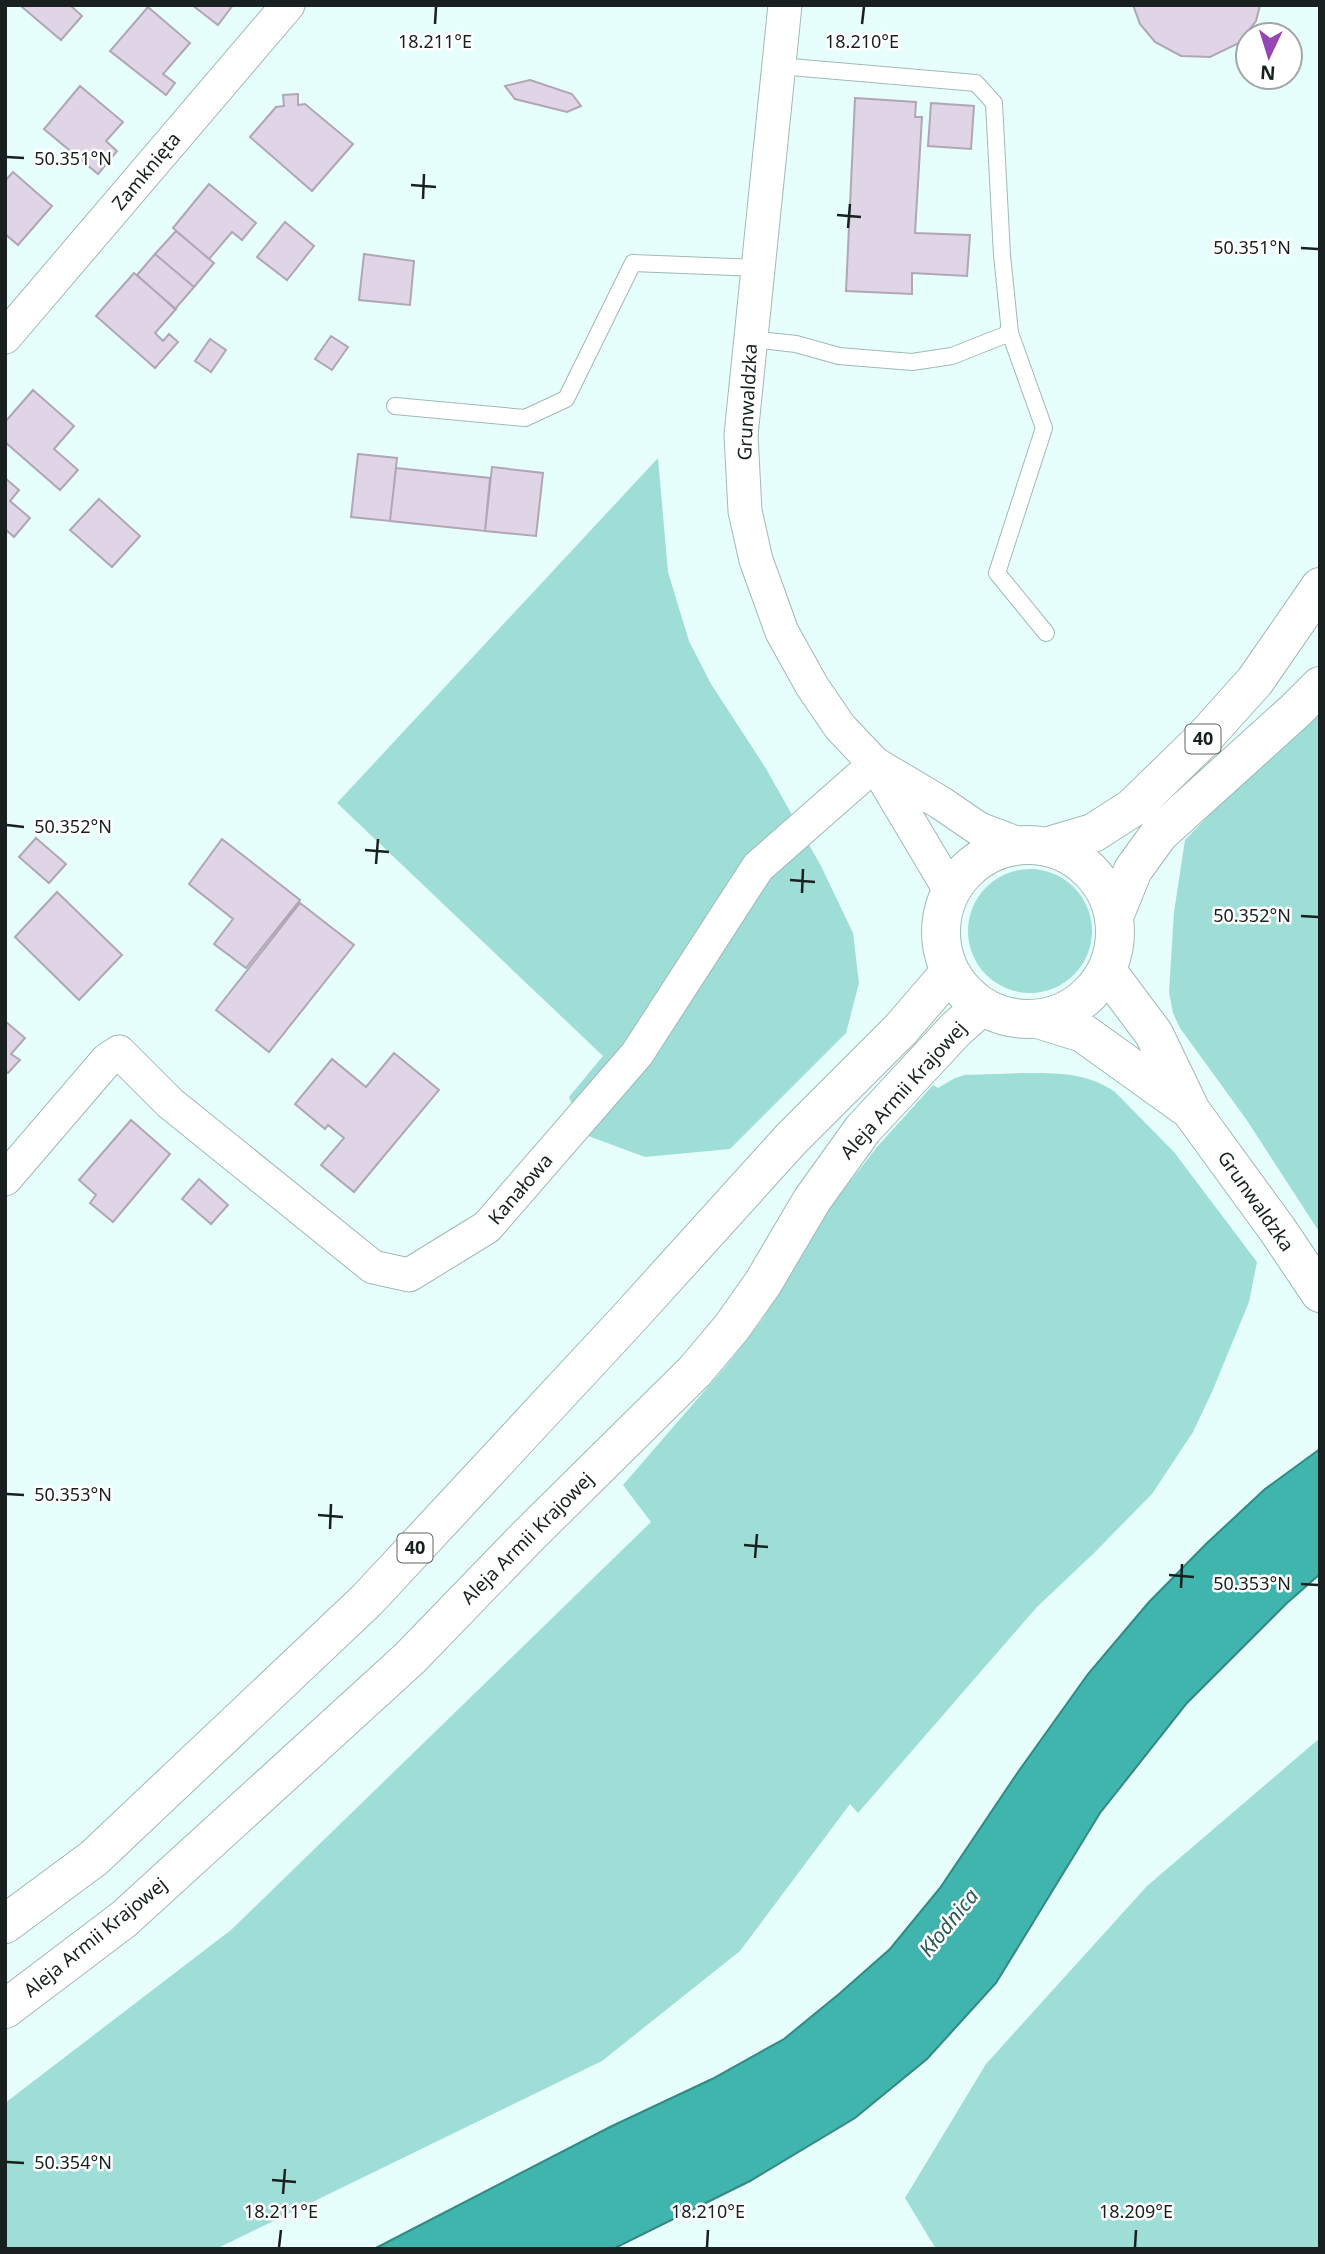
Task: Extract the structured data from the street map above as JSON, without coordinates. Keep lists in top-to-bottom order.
{
  "streets": {
    "main road": ["Grunwaldzka", "40", "Aleja Armii Krajowej"],
    "street": ["Zamknięta", "Kanałowa"]
  },
  "crossings": [
    ["Grunwaldzka", "40"],
    ["Grunwaldzka", "Aleja Armii Krajowej"],
    ["Grunwaldzka", "Kanałowa"],
    ["40", "Aleja Armii Krajowej"]
  ],
  "water": ["Kłodnica"],
  "north": "bottom",
  "coordinates": [
    "18.211°E",
    "18.210°E",
    "50.351°N",
    "50.352°N",
    "50.353°N",
    "50.354°N",
    "18.209°E"
  ]
}
